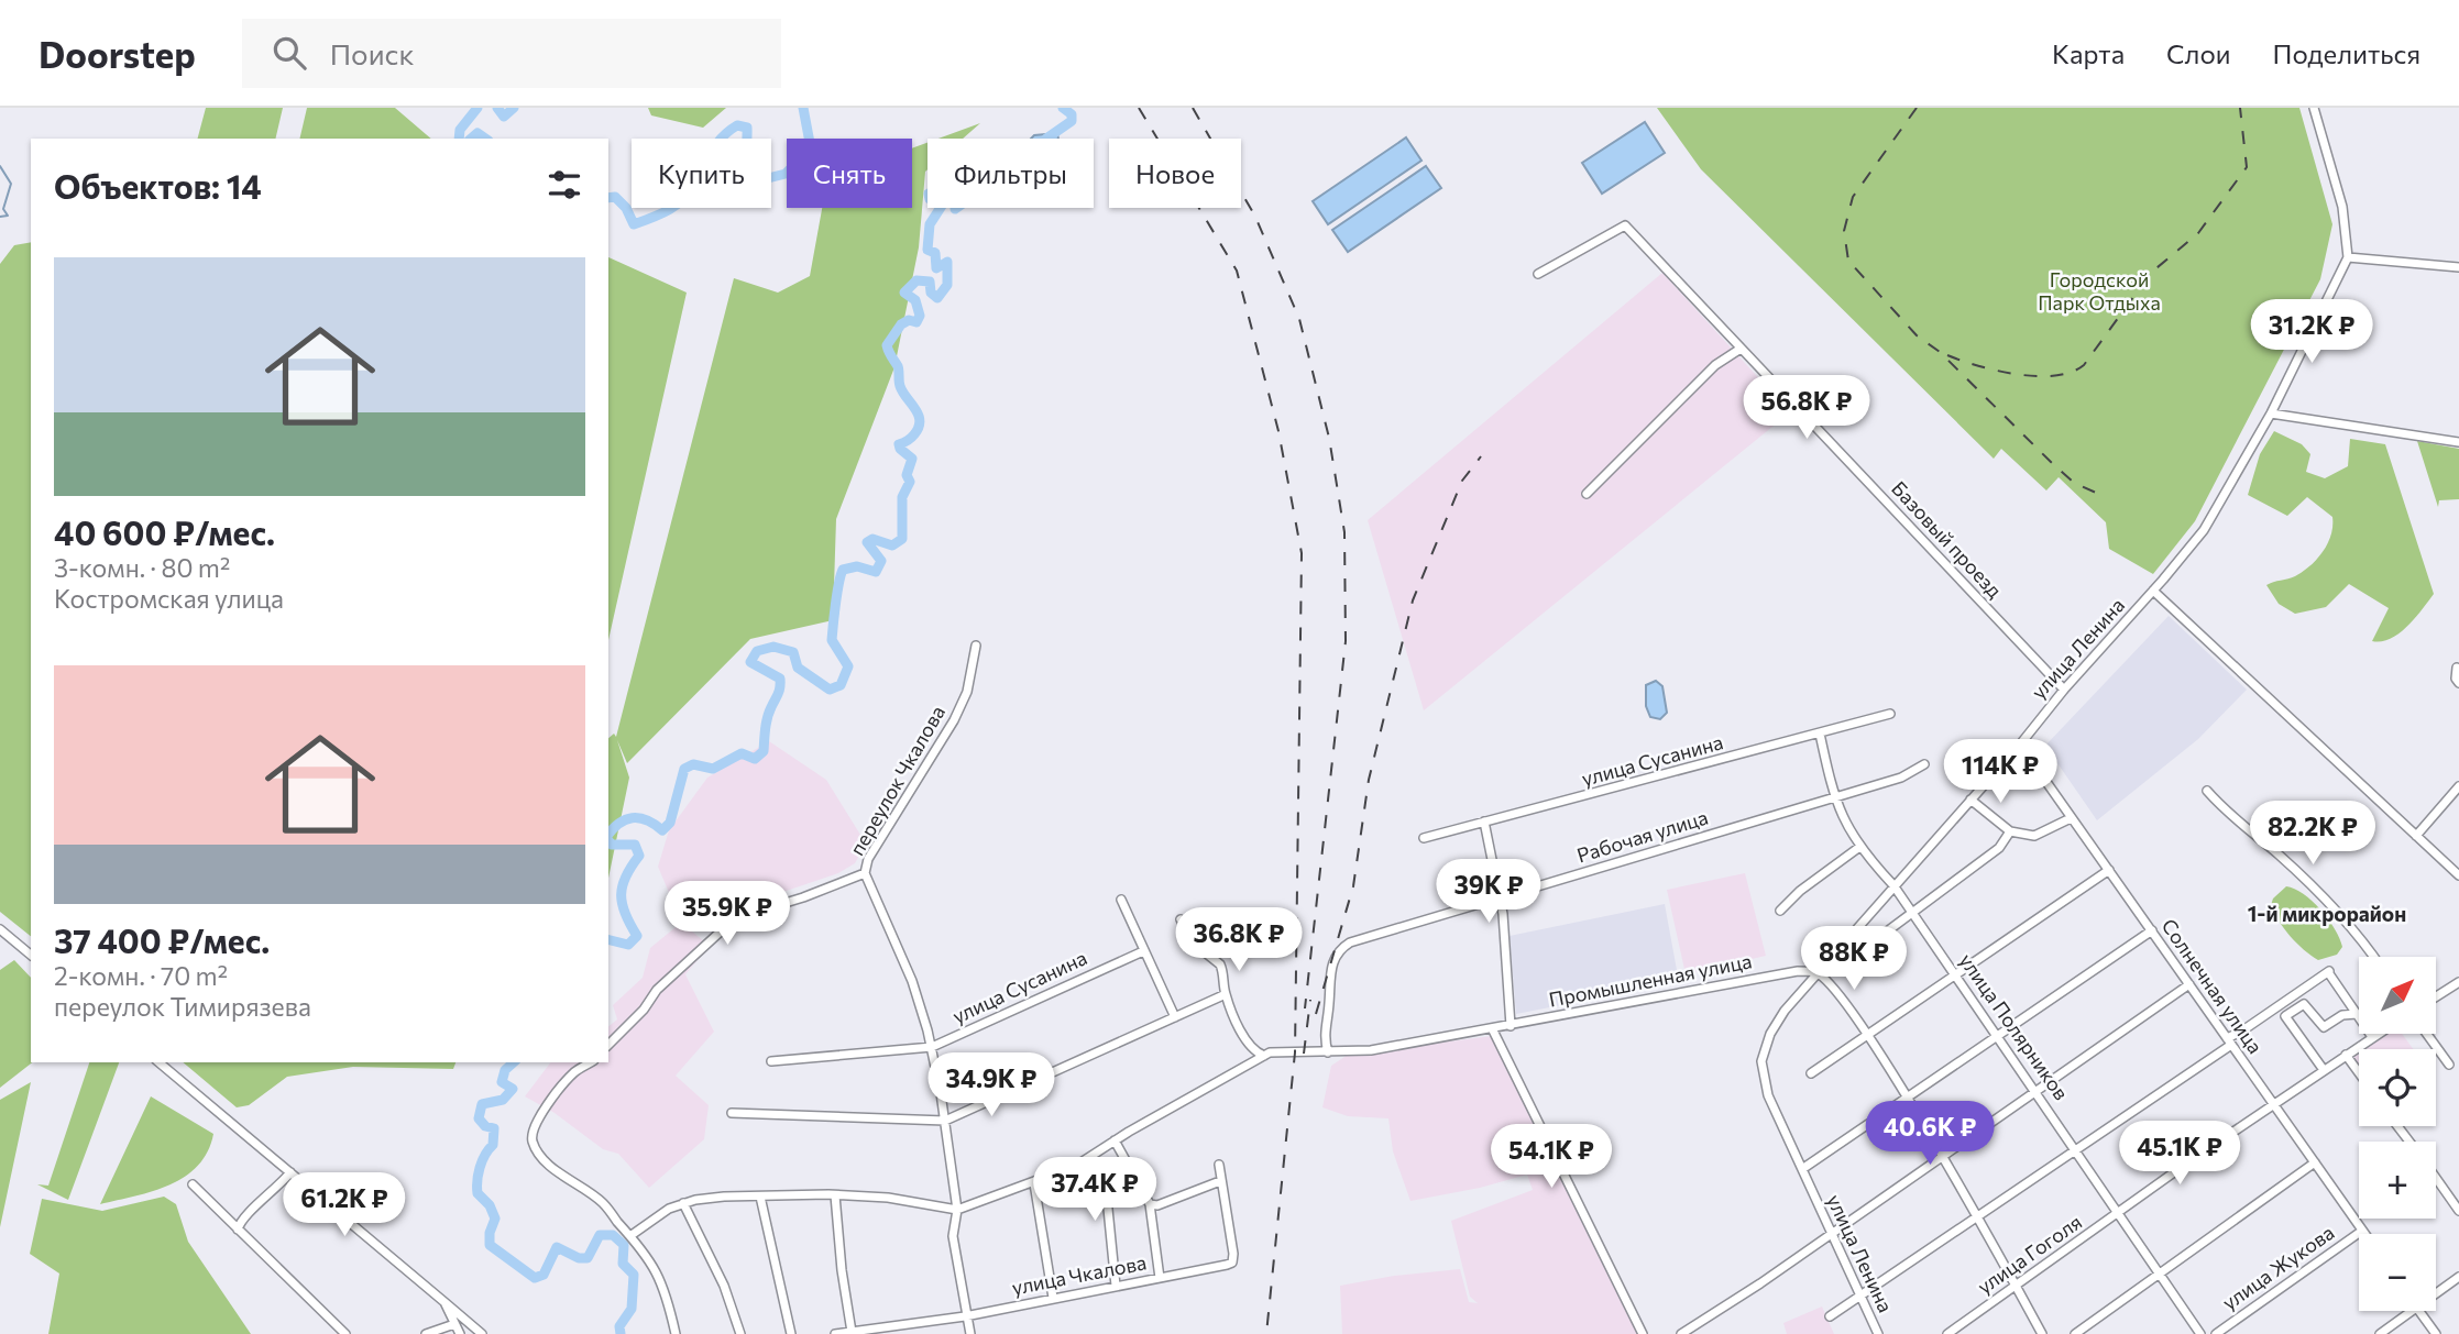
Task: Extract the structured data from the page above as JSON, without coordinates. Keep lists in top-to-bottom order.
{
  "streets": {
    "street": [
      "Базовый проезд",
      "улица Ленина",
      "улица Сусанина",
      "переулок Чкалова",
      "Рабочая улица",
      "Промышленная улица",
      "Солнечная улица",
      "улица Полярников",
      "улица Гоголя",
      "улица Жукова",
      "улица Чкалова"
    ]
  },
  "crossings": [
    ["Базовый проезд", "улица Ленина"],
    ["улица Ленина", "Промышленная улица"],
    ["улица Ленина", "Солнечная улица"],
    ["улица Ленина", "улица Полярников"],
    ["улица Сусанина", "переулок Чкалова"],
    ["улица Сусанина", "улица Полярников"],
    ["переулок Чкалова", "улица Чкалова"],
    ["Рабочая улица", "Промышленная улица"],
    ["Рабочая улица", "улица Полярников"],
    ["Солнечная улица", "улица Гоголя"],
    ["Солнечная улица", "улица Жукова"],
    ["улица Полярников", "улица Гоголя"]
  ],
  "districts": ["1-й микрорайон"],
  "parks": ["Городской Парк Отдыха"],
  "north": "top right",
  "page": {
    "header": "Doorstep",
    "search": "Поиск",
    "nav": ["Карта", "Слои", "Поделиться"],
    "chip": [
      "Купить",
      "Снять",
      "Фильтры",
      "Новое"
    ],
    "heading": "Объектов: 14",
    "list": [
      {
        "name": "40 600 ₽/мес.",
        "note": "3-комн. · 80 m² · Костромская улица"
      },
      {
        "name": "37 400 ₽/мес.",
        "note": "2-комн. · 70 m² · переулок Тимирязева"
      }
    ],
    "price": [
      "31.2K ₽",
      "56.8K ₽",
      "114K ₽",
      "82.2K ₽",
      "39K ₽",
      "35.9K ₽",
      "36.8K ₽",
      "88K ₽",
      "34.9K ₽",
      "40.6K ₽",
      "45.1K ₽",
      "54.1K ₽",
      "37.4K ₽",
      "61.2K ₽"
    ],
    "map_buttons": ["+", "−"]
  }
}
